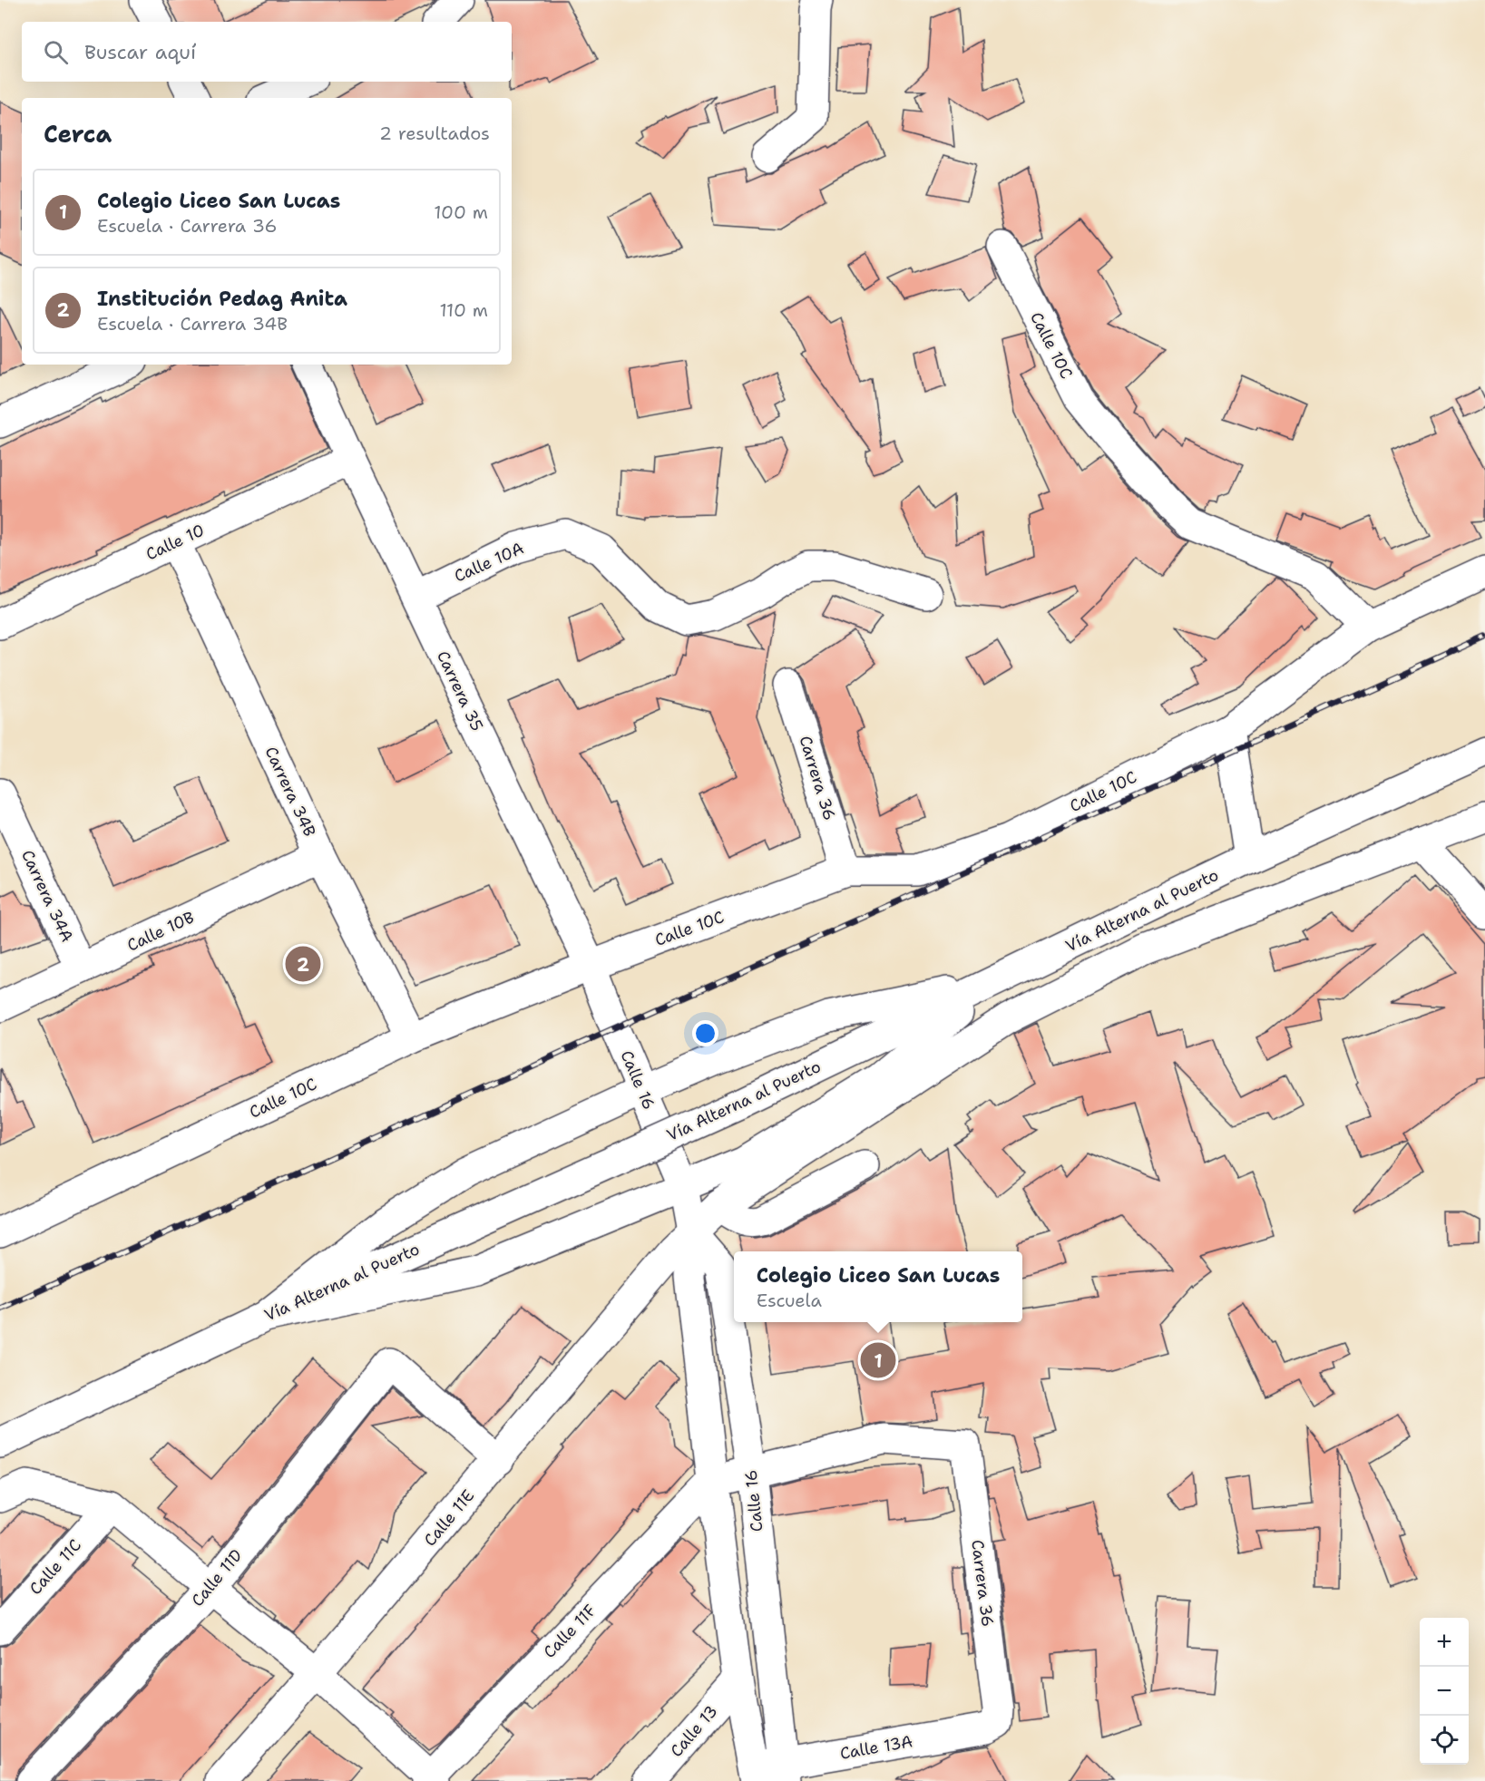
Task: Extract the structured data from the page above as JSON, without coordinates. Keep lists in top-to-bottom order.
{
  "streets": {
    "street": [
      "Calle 10C",
      "Calle 10",
      "Calle 10A",
      "Carrera 35",
      "Carrera 36",
      "Carrera 34B",
      "Carrera 34A",
      "Vía Alterna al Puerto",
      "Calle 10B",
      "Calle 16",
      "Calle 11E",
      "Calle 11C",
      "Calle 11D",
      "Calle 11F",
      "Calle 13",
      "Calle 13A"
    ]
  },
  "crossings": [
    ["Calle 10C", "Carrera 35"],
    ["Calle 10C", "Carrera 36"],
    ["Calle 10C", "Carrera 34B"],
    ["Calle 10", "Carrera 35"],
    ["Calle 10", "Carrera 34B"],
    ["Calle 10A", "Carrera 35"],
    ["Carrera 35", "Calle 16"],
    ["Carrera 36", "Calle 16"],
    ["Carrera 36", "Calle 13A"],
    ["Carrera 34B", "Calle 10B"],
    ["Carrera 34A", "Calle 10B"],
    ["Calle 16", "Calle 11E"],
    ["Calle 16", "Calle 11F"],
    ["Calle 16", "Calle 13"],
    ["Calle 16", "Calle 13A"],
    ["Calle 11E", "Calle 11D"]
  ],
  "page": {
    "search": "Buscar aquí",
    "heading": ["Cerca", "2 resultados"],
    "list": [
      {
        "mark": "1",
        "name": "Colegio Liceo San Lucas",
        "note": "Escuela · Carrera 36",
        "value": "100 m"
      },
      {
        "mark": "2",
        "name": "Institución Pedag Anita",
        "note": "Escuela · Carrera 34B",
        "value": "110 m"
      }
    ],
    "pins": ["2", "1"],
    "popup": ["Colegio Liceo San Lucas", "Escuela"],
    "map_buttons": ["+", "−"]
  }
}
